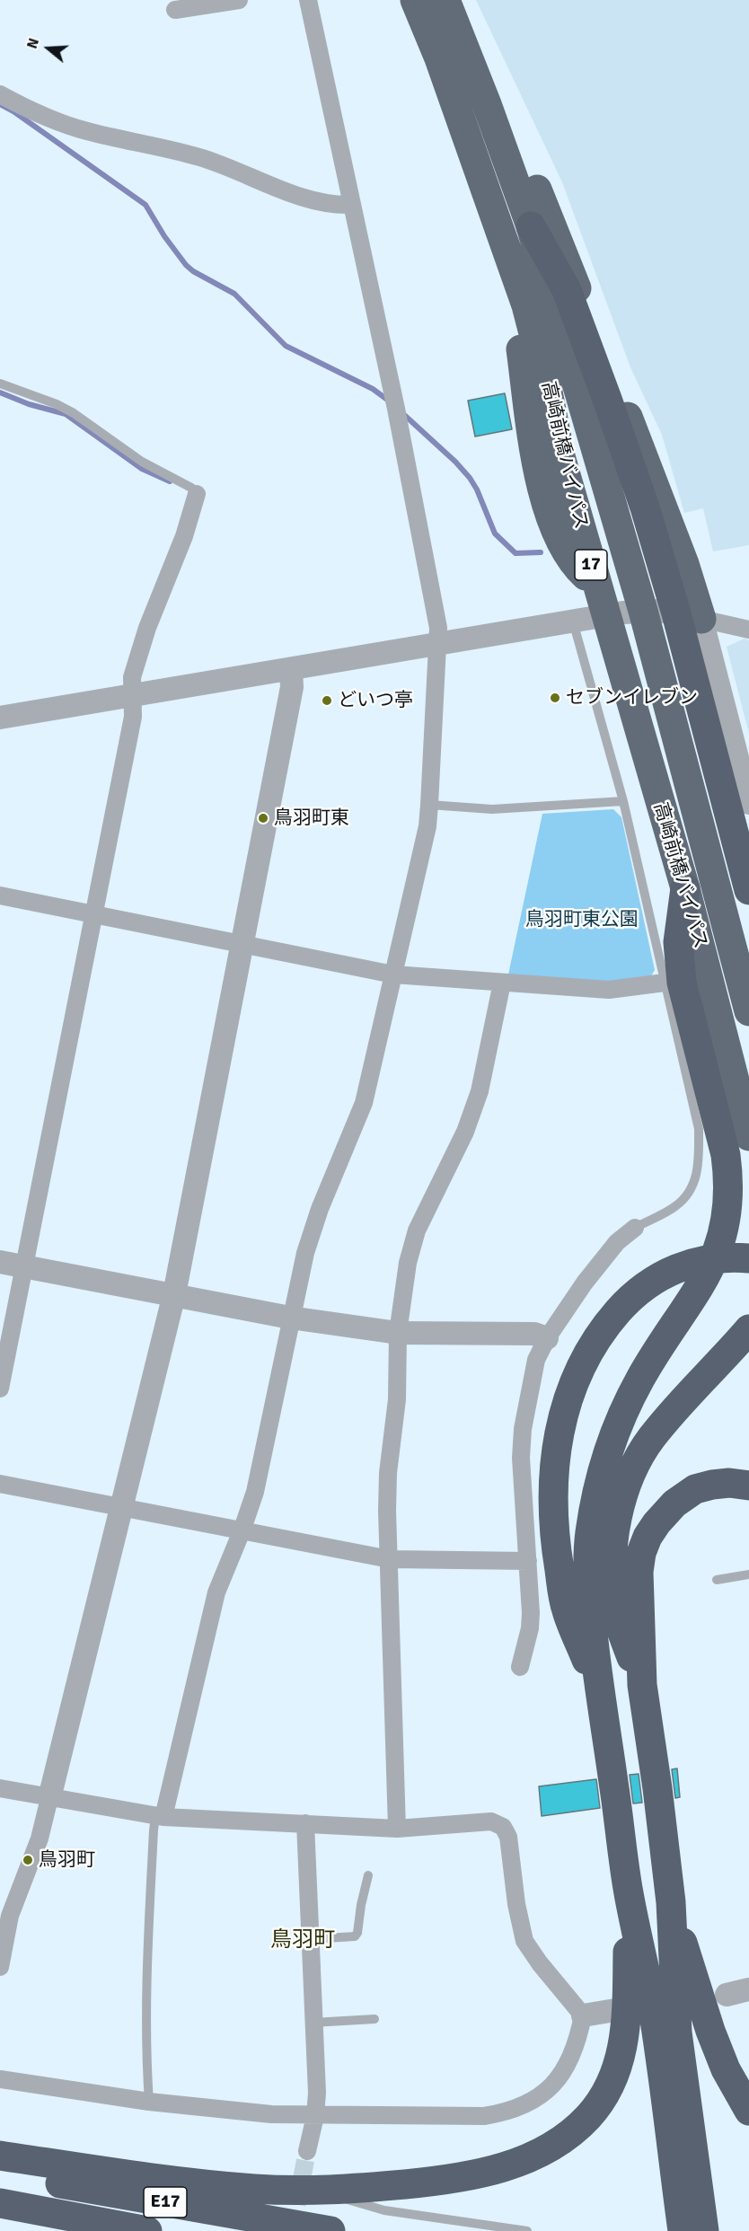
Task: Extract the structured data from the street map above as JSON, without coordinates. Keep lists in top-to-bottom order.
{
  "streets": {
    "highway": ["高崎前橋バイパス", "17", "E17"]
  },
  "districts": ["鳥羽町"],
  "parks": ["鳥羽町東公園"],
  "places": [
    "セブンイレブン",
    "どいつ亭",
    "鳥羽町東",
    "鳥羽町"
  ],
  "north": "left"
}
